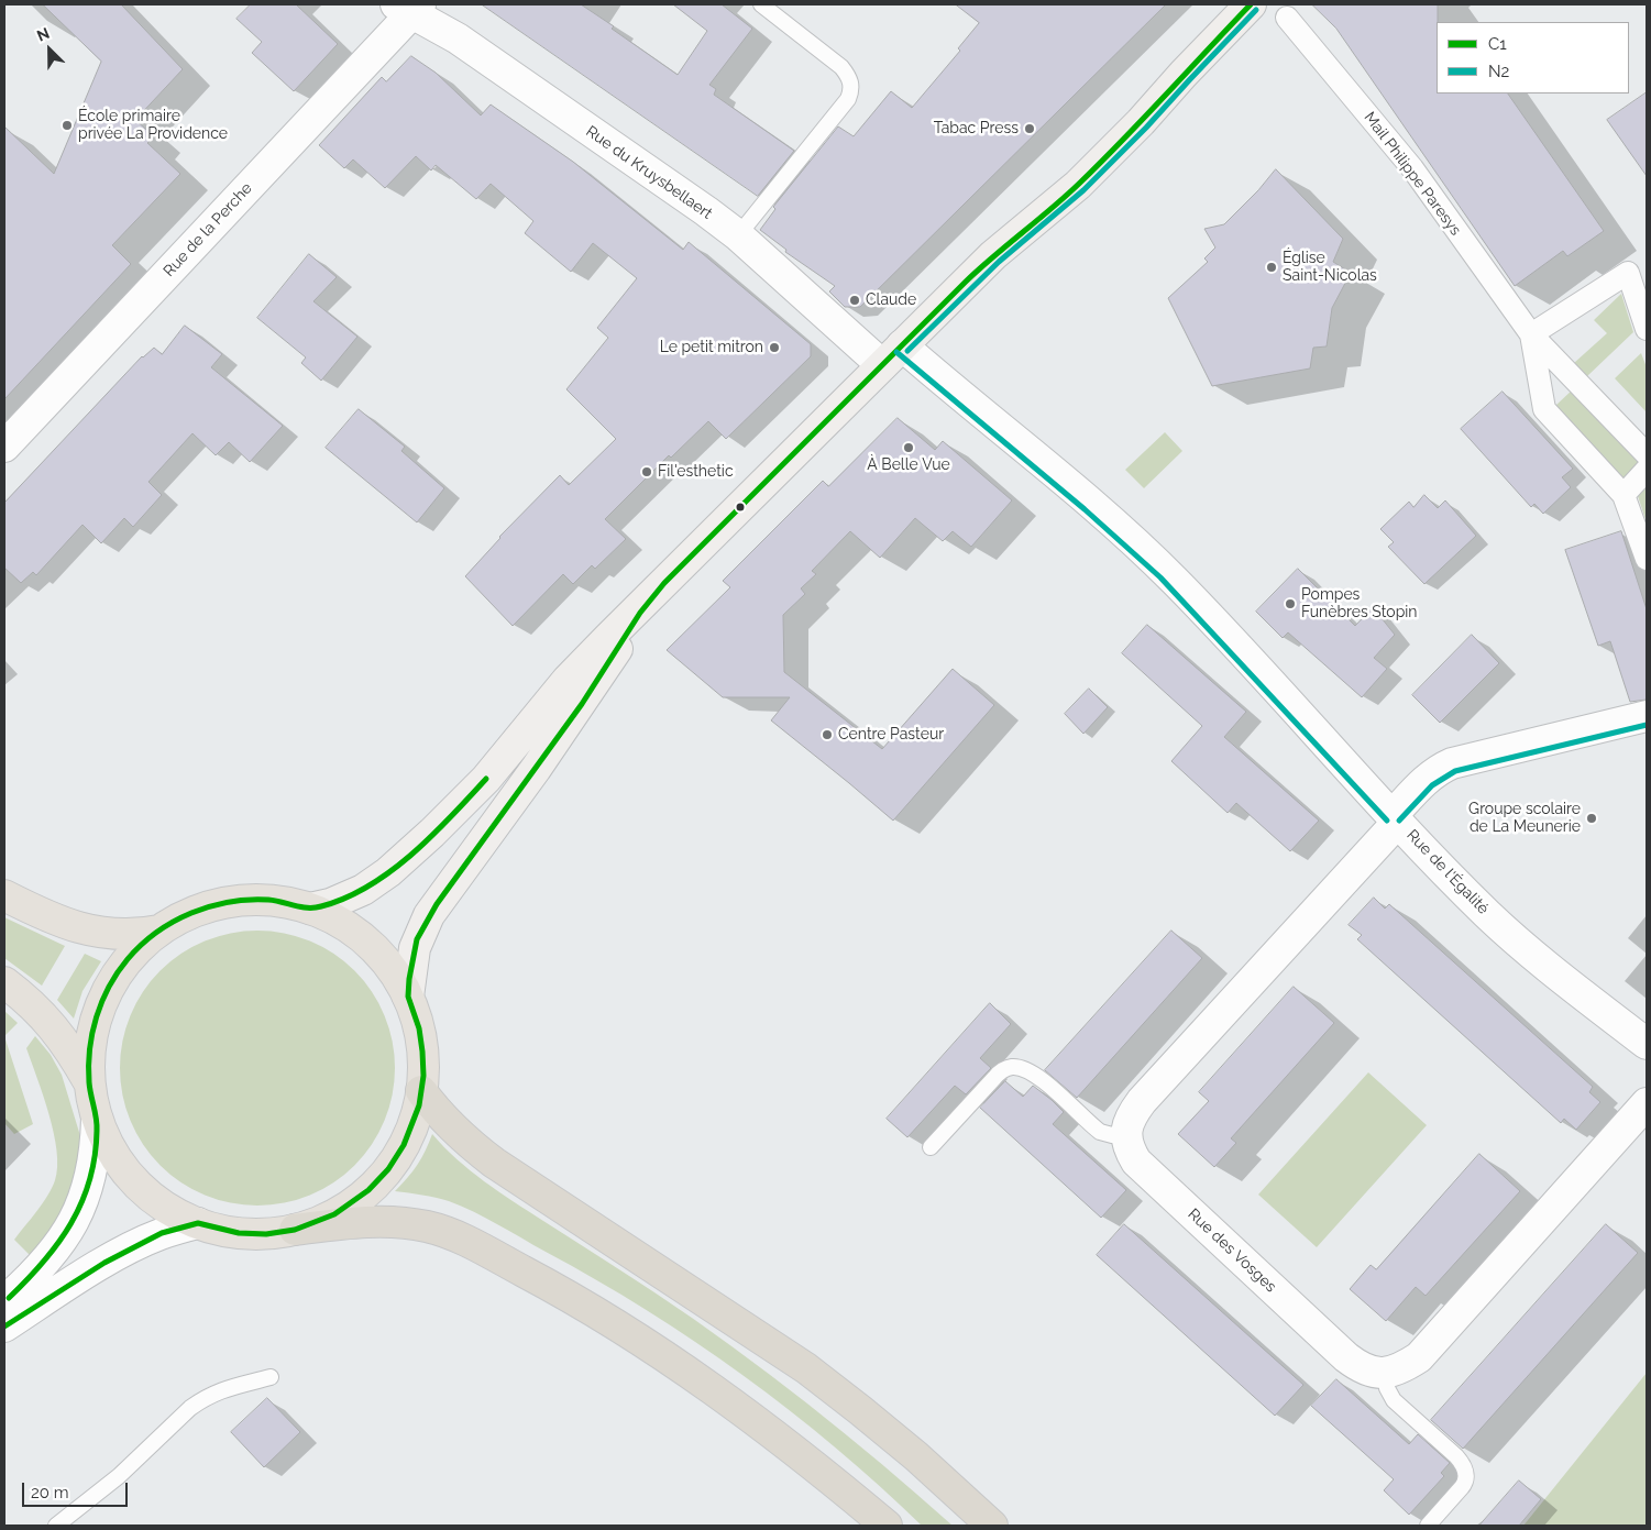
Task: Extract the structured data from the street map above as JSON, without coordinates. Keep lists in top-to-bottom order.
{
  "streets": {
    "street": [
      "Rue du Kruysbellaert",
      "Mail Philippe Paresys",
      "Rue de la Perche",
      "Rue de l'Égalité",
      "Rue des Vosges"
    ]
  },
  "crossings": [
    ["Rue du Kruysbellaert", "Rue de la Perche"],
    ["Rue du Kruysbellaert", "Rue de l'Égalité"]
  ],
  "places": [
    "École primaire privée La Providence",
    "Tabac Press",
    "Église Saint-Nicolas",
    "Claude",
    "Le petit mitron",
    "À Belle Vue",
    "Fil'esthetic",
    "Pompes Funèbres Stopin",
    "Centre Pasteur",
    "Groupe scolaire de La Meunerie"
  ],
  "lines": ["transit line C1", "transit line N2"],
  "legend": ["C1", "N2"],
  "scale_bar": "20 m",
  "north": "top left"
}
